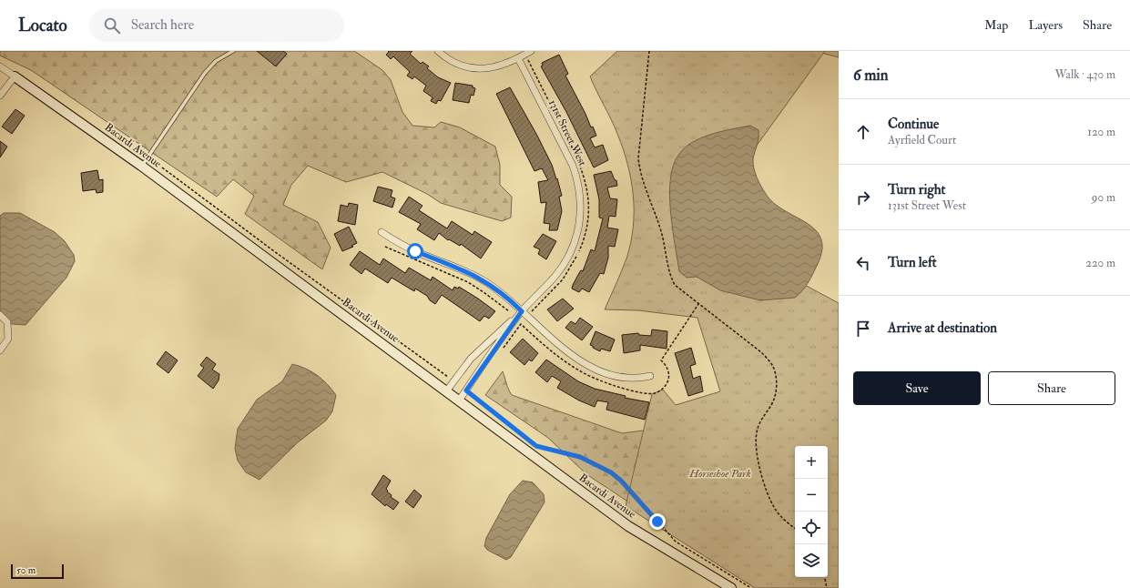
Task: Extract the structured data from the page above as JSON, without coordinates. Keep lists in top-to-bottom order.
{
  "streets": {
    "street": ["131st Street West", "Bacardi Avenue"]
  },
  "crossings": [
    ["131st Street West", "Bacardi Avenue"]
  ],
  "parks": ["Horseshoe Park"],
  "scale_bar": "50 m",
  "page": {
    "header": "Locato",
    "search": "Search here",
    "nav": ["Map", "Layers", "Share"],
    "heading": ["6 min", "Walk · 430 m"],
    "list": [
      ["Continue", "Ayrfield Court", "120 m"],
      ["Turn right", "131st Street West", "90 m"],
      ["Turn left", "220 m"],
      "Arrive at destination"
    ],
    "buttons": ["Save", "Share"],
    "map_buttons": ["+", "−"],
    "scale": "50 m"
  }
}
